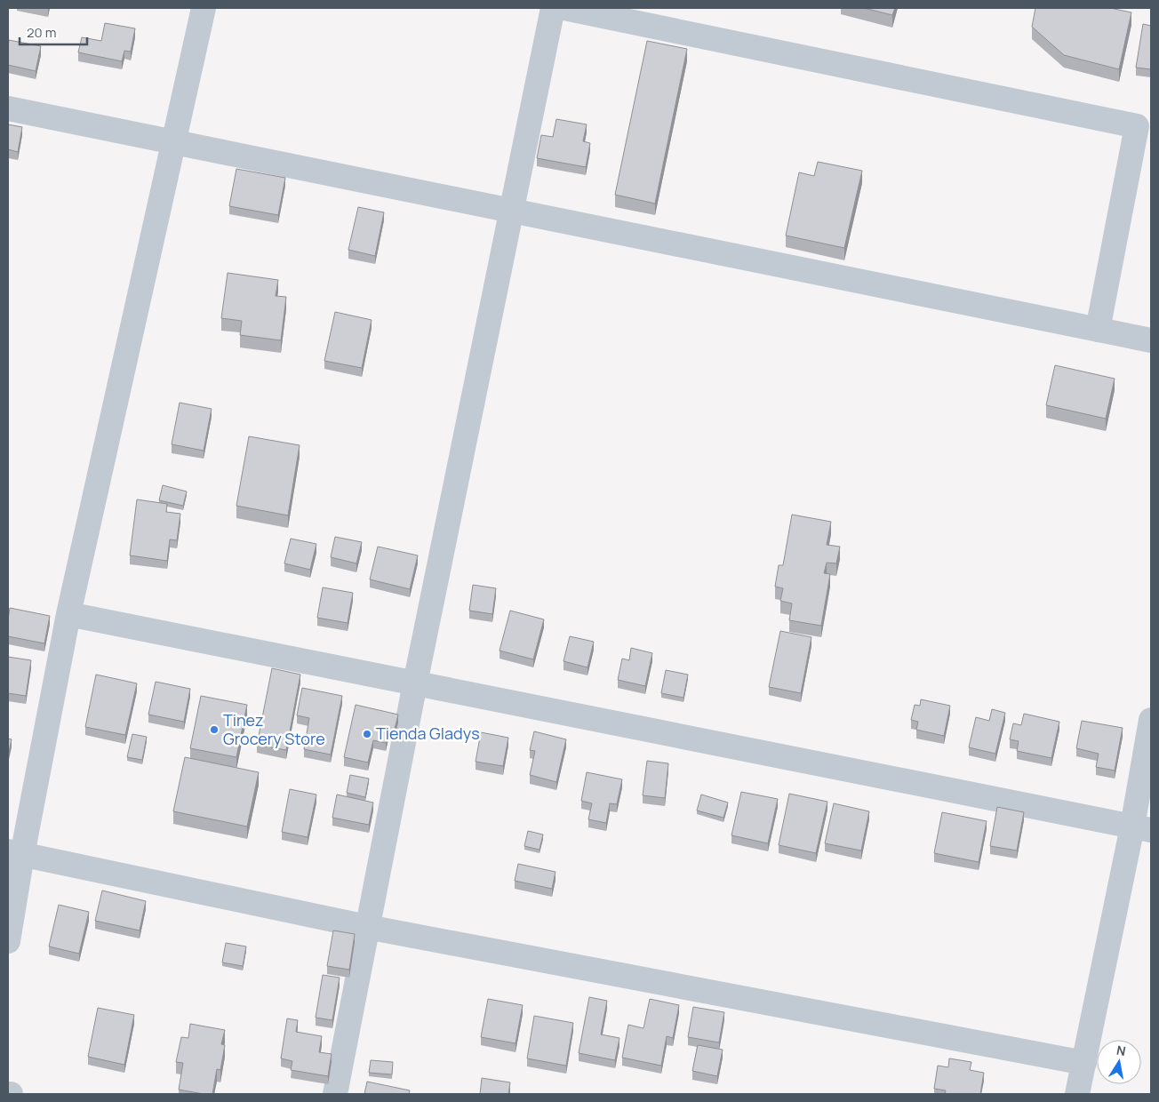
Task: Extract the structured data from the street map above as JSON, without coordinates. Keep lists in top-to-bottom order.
{
  "places": ["Tinez Grocery Store", "Tienda Gladys"],
  "scale_bar": "20 m",
  "north": "top"
}
